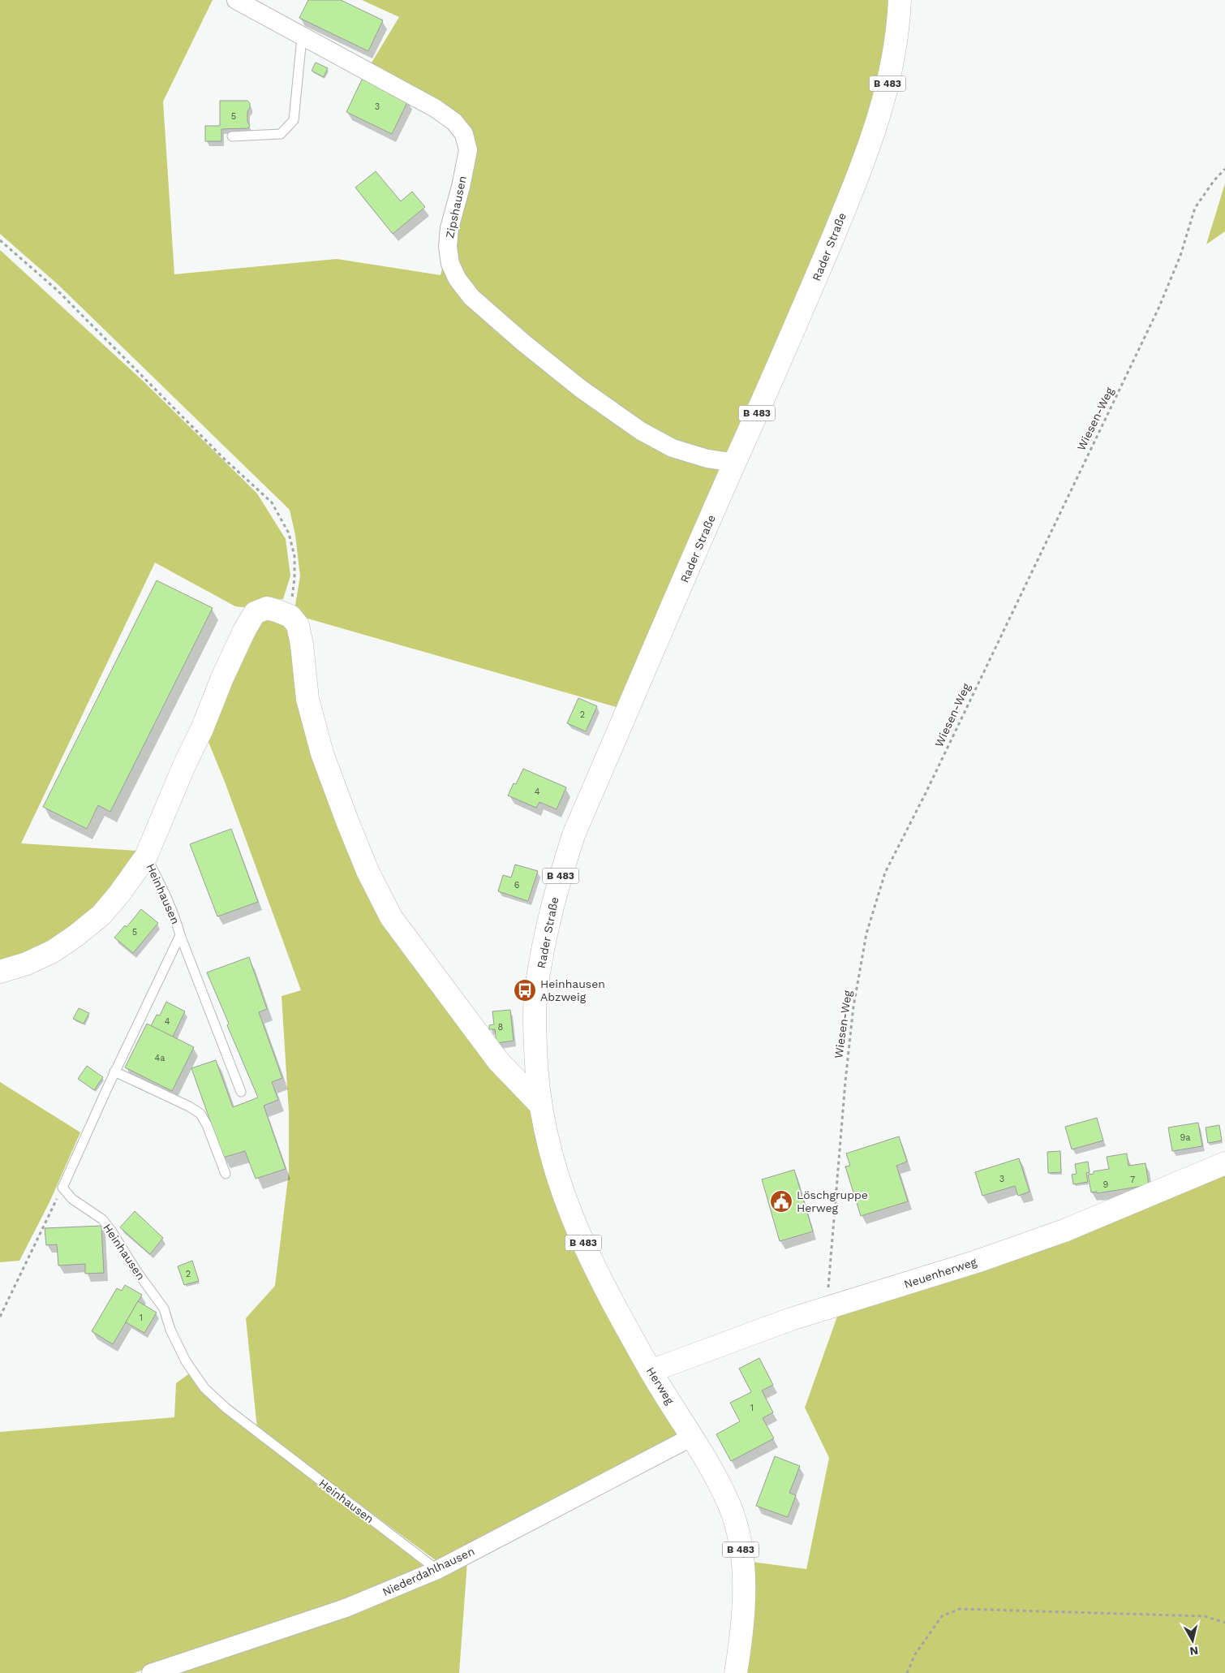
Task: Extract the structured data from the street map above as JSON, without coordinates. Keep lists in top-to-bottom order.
{
  "streets": {
    "main road": [
      "B 483",
      "Rader Straße",
      "Neuenherweg",
      "Herweg"
    ],
    "street": ["Zipshausen", "Niederdahlhausen"],
    "lane": ["Heinhausen"],
    "path": ["Wiesen-Weg"]
  },
  "crossings": [
    ["Zipshausen", "Rader Straße"],
    ["Rader Straße", "Herweg"],
    ["Wiesen-Weg", "Neuenherweg"],
    ["Heinhausen", "Niederdahlhausen"],
    ["Neuenherweg", "Herweg"],
    ["Herweg", "Niederdahlhausen"]
  ],
  "places": {
    "bus stop": ["Heinhausen Abzweig"],
    "public building": ["Löschgruppe Herweg"]
  },
  "house_numbers": [
    "3",
    "5",
    "2",
    "4",
    "6",
    "5",
    "4",
    "8",
    "4a",
    "9a",
    "3",
    "7",
    "9",
    "2",
    "1",
    "1"
  ],
  "north": "bottom"
}
